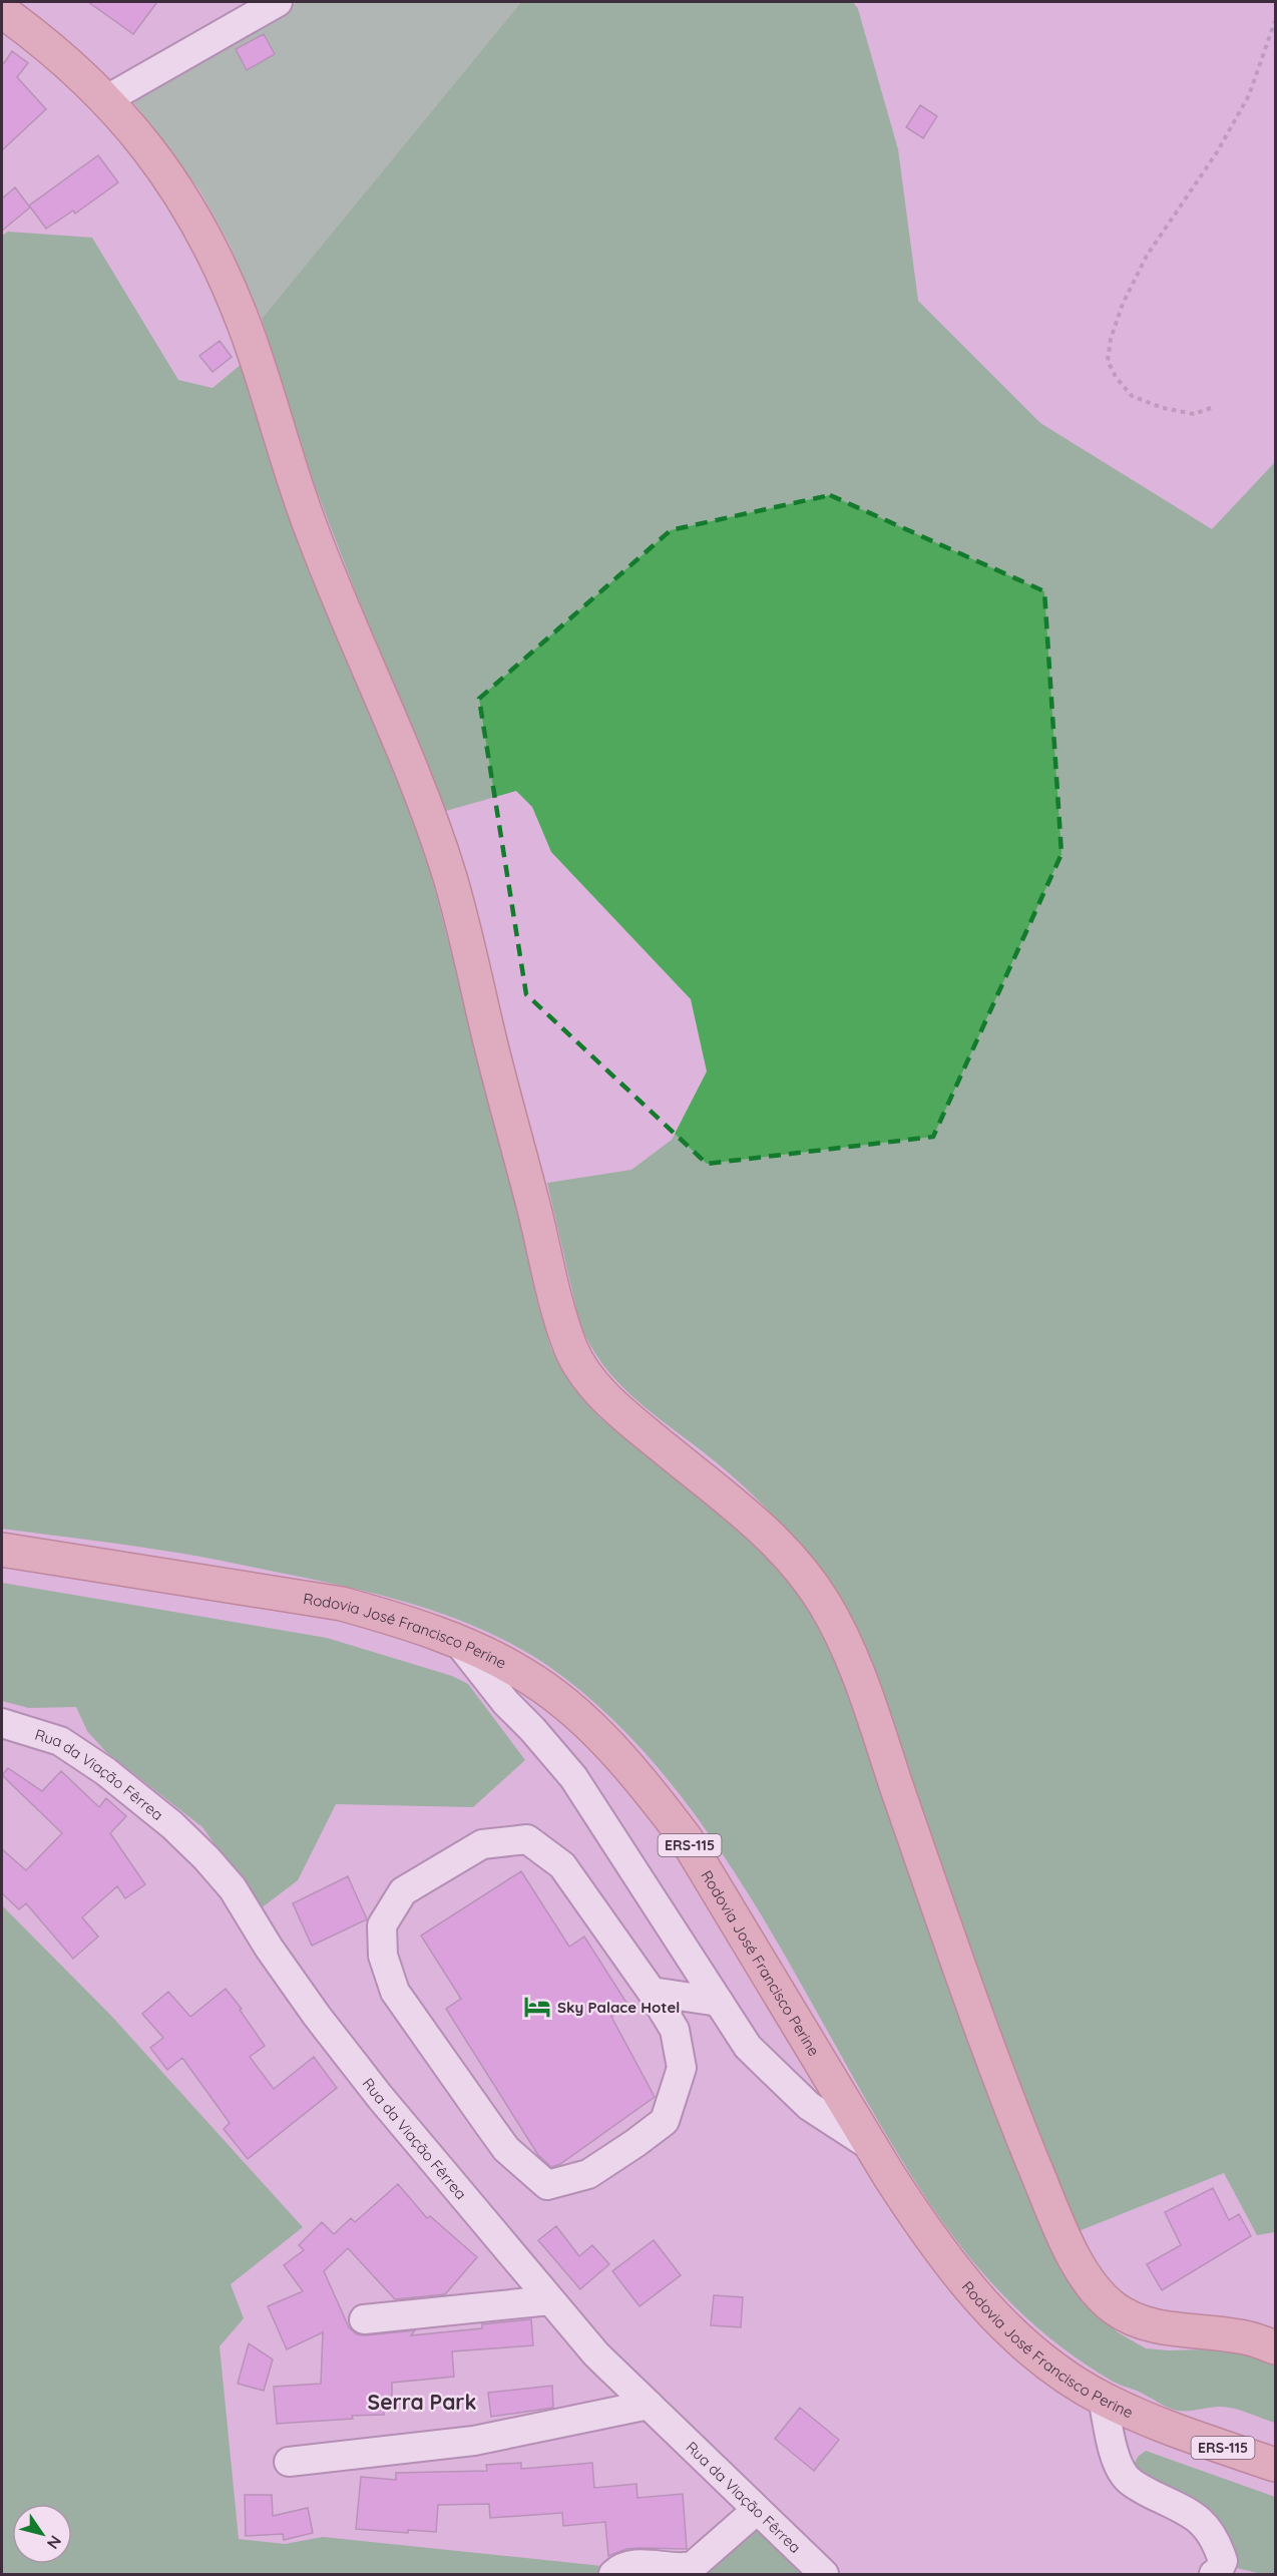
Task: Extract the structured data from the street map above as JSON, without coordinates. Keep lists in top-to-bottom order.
{
  "streets": {
    "main road": ["Rodovia José Francisco Perine", "ERS-115"],
    "street": ["Rua da Viação Fêrrea"]
  },
  "districts": ["Serra Park"],
  "places": {
    "hotel": ["Sky Palace Hotel"]
  },
  "north": "bottom right"
}
